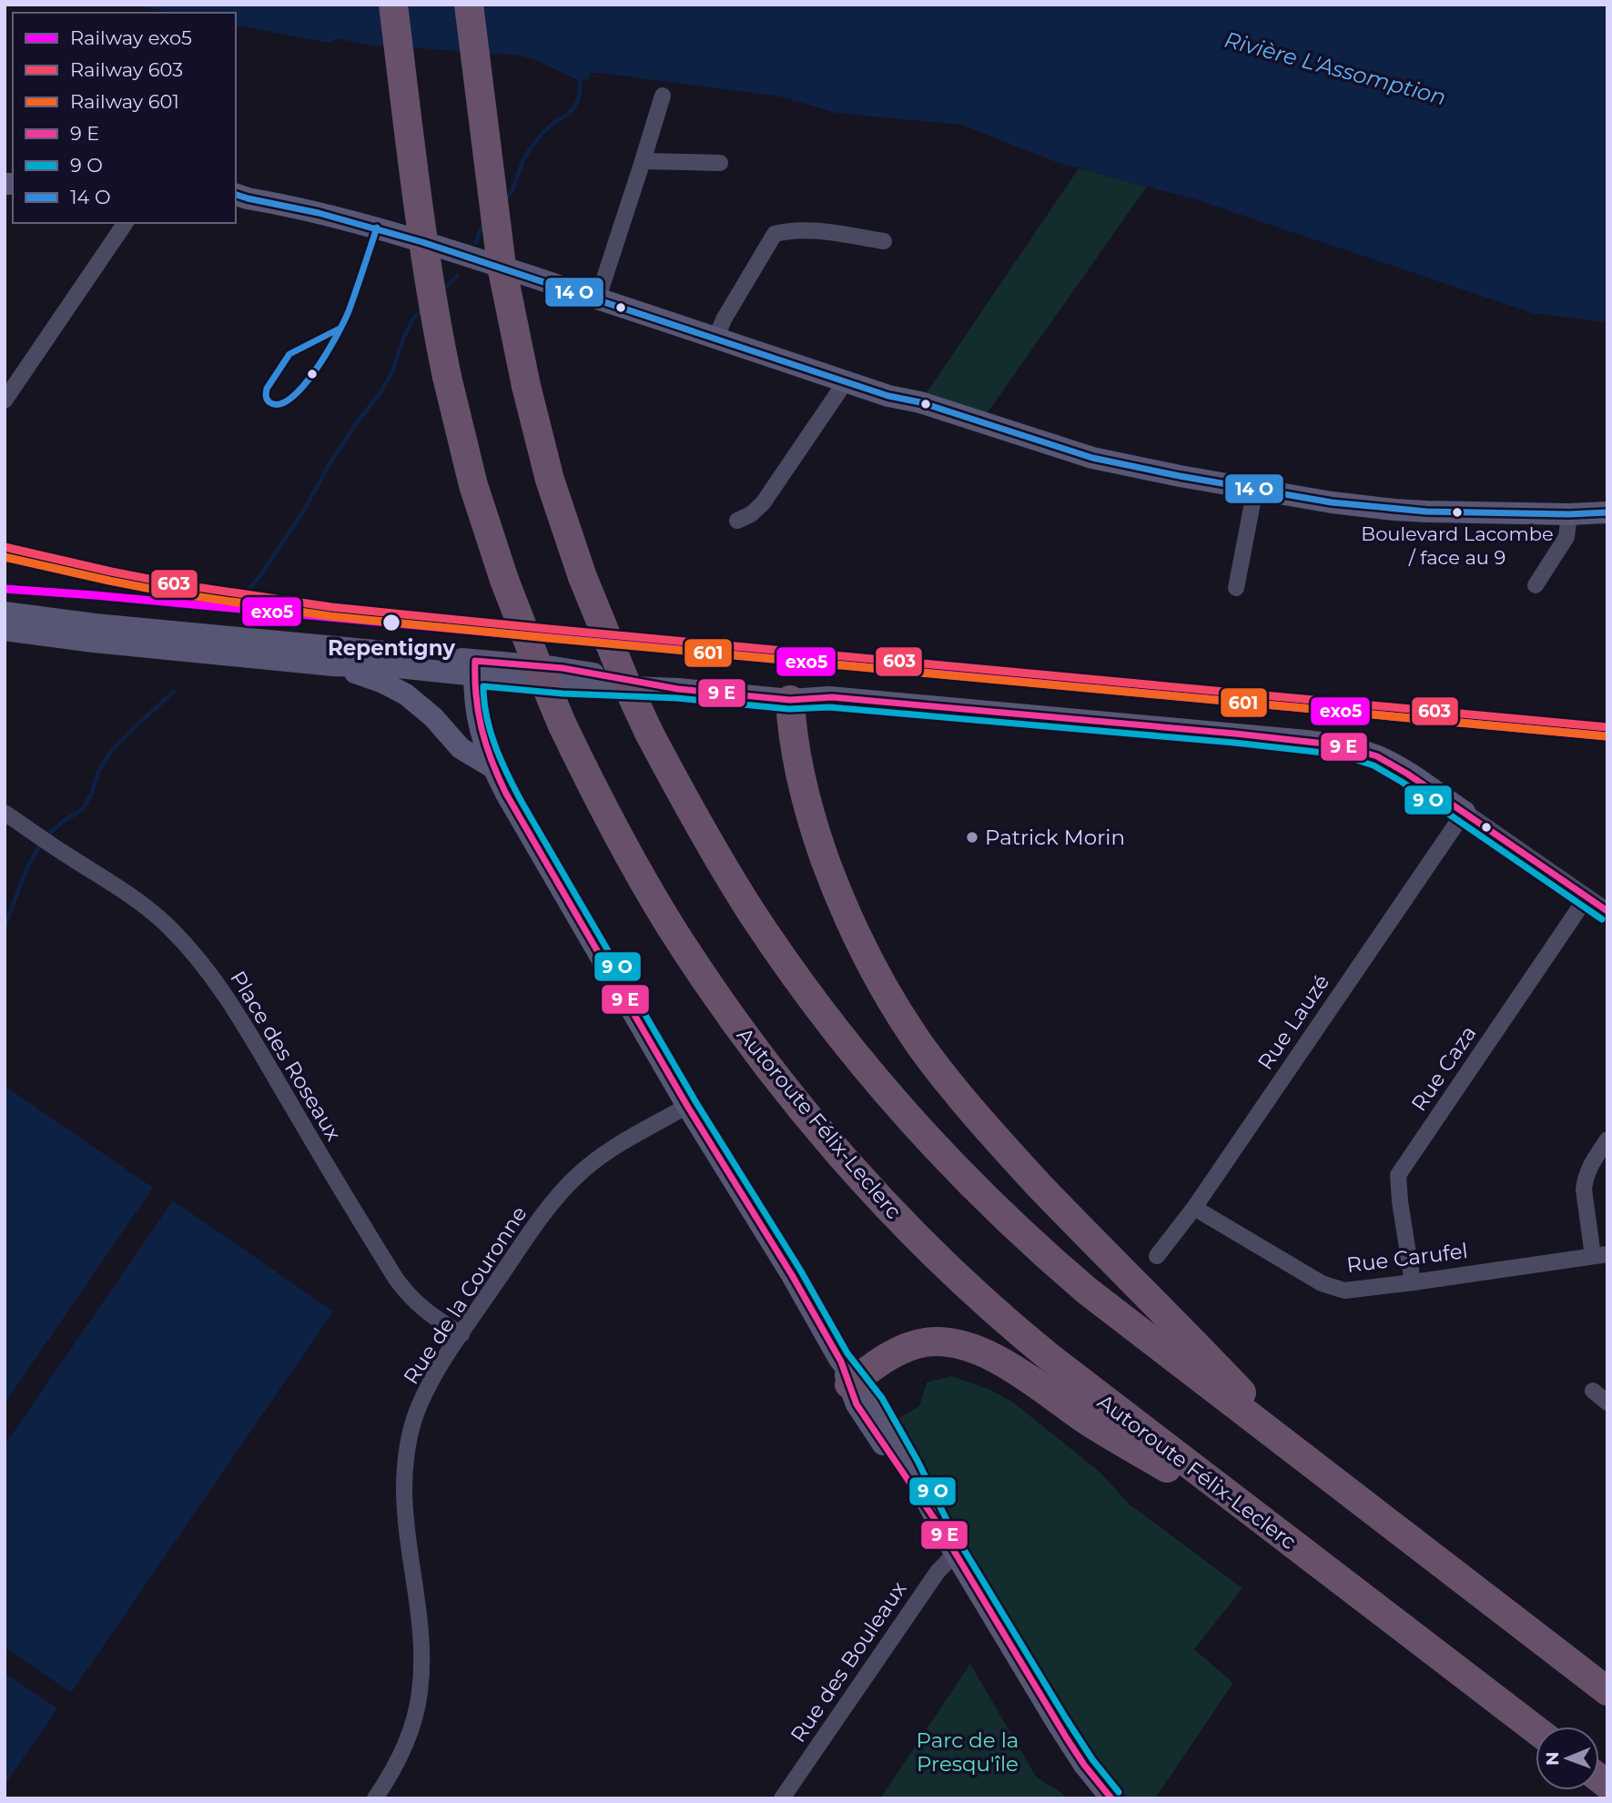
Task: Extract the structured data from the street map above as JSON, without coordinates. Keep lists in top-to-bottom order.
{
  "streets": {
    "highway": ["Autoroute Félix-Leclerc"],
    "street": [
      "Rue Lauzé",
      "Place des Roseaux",
      "Rue Caza",
      "Rue Carufel",
      "Rue de la Couronne",
      "Rue des Bouleaux"
    ]
  },
  "crossings": [
    ["Rue Lauzé", "Rue Carufel"],
    ["Place des Roseaux", "Rue de la Couronne"],
    ["Rue Caza", "Rue Carufel"]
  ],
  "water": ["Rivière L'Assomption"],
  "parks": ["Parc de la Presqu'île"],
  "places": ["Boulevard Lacombe / face au 9", "Repentigny", "Patrick Morin"],
  "lines": ["rail line 603", "rail line 601", "rail line exo5"],
  "legend": [
    "Railway exo5",
    "Railway 603",
    "Railway 601",
    "9 E",
    "9 O",
    "14 O"
  ],
  "north": "left"
}
